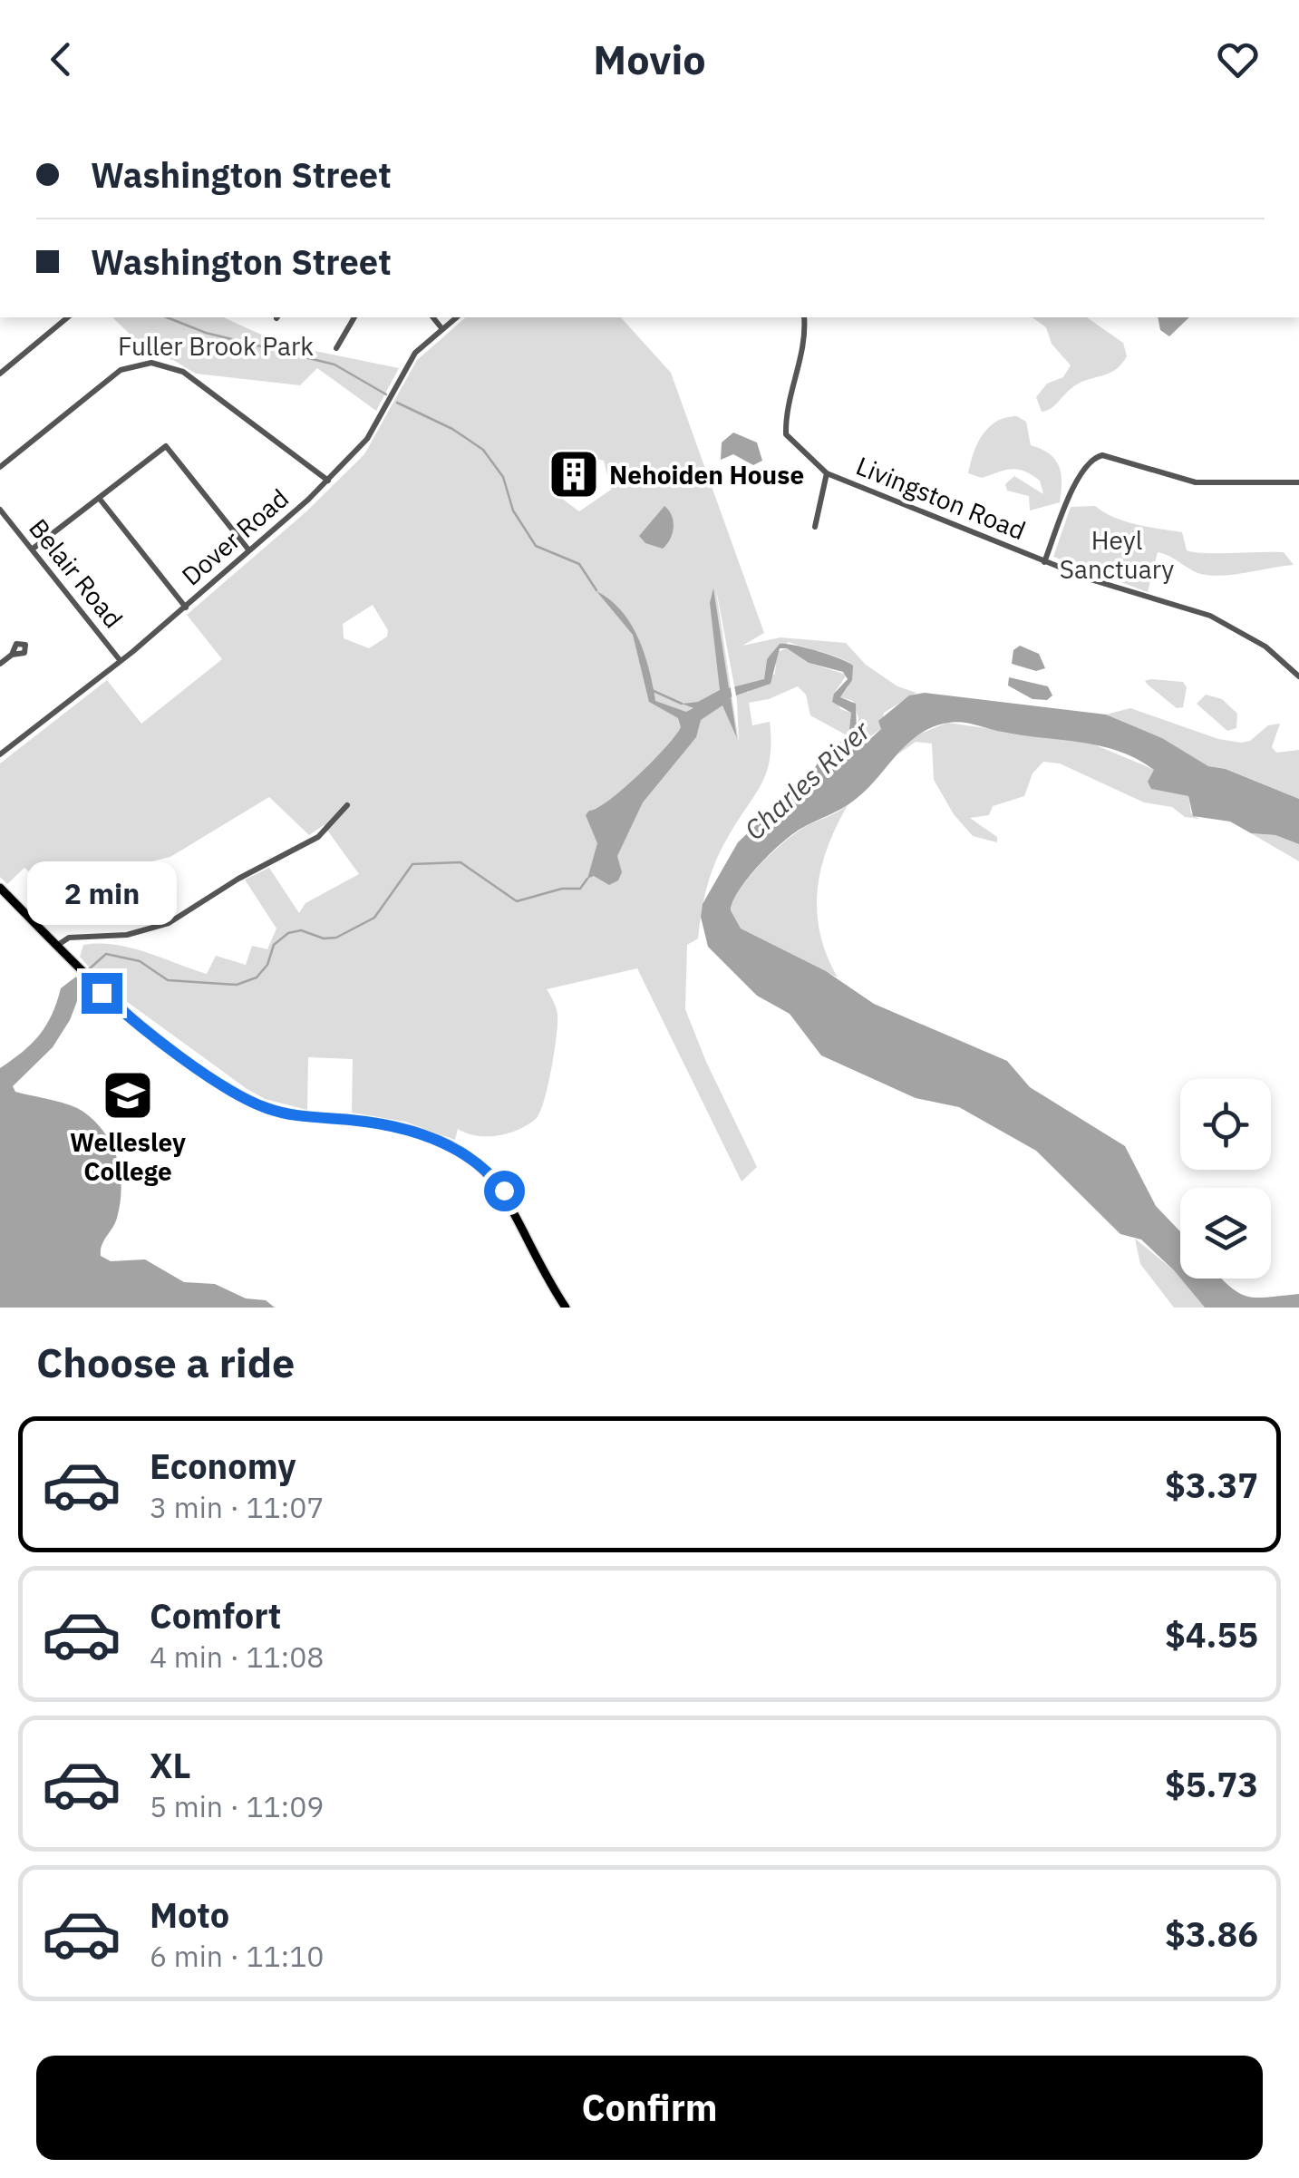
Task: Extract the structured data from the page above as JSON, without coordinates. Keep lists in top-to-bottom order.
{
  "streets": {
    "street": ["Livingston Road", "Dover Road", "Belair Road"]
  },
  "crossings": [
    ["Dover Road", "Belair Road"]
  ],
  "water": ["Charles River"],
  "parks": ["Fuller Brook Park", "Heyl Sanctuary"],
  "places": {
    "building": ["Nehoiden House"],
    "school or university": ["Wellesley College"]
  },
  "page": {
    "header": "Movio",
    "banner": ["Washington Street", "Washington Street"],
    "bubble": "2 min",
    "heading": "Choose a ride",
    "list": [
      {
        "name": "Economy",
        "note": "3 min · 11:07",
        "value": "$3.37"
      },
      {
        "name": "Comfort",
        "note": "4 min · 11:08",
        "value": "$4.55"
      },
      {
        "name": "XL",
        "note": "5 min · 11:09",
        "value": "$5.73"
      },
      {
        "name": "Moto",
        "note": "6 min · 11:10",
        "value": "$3.86"
      }
    ],
    "buttons": "Confirm"
  }
}
